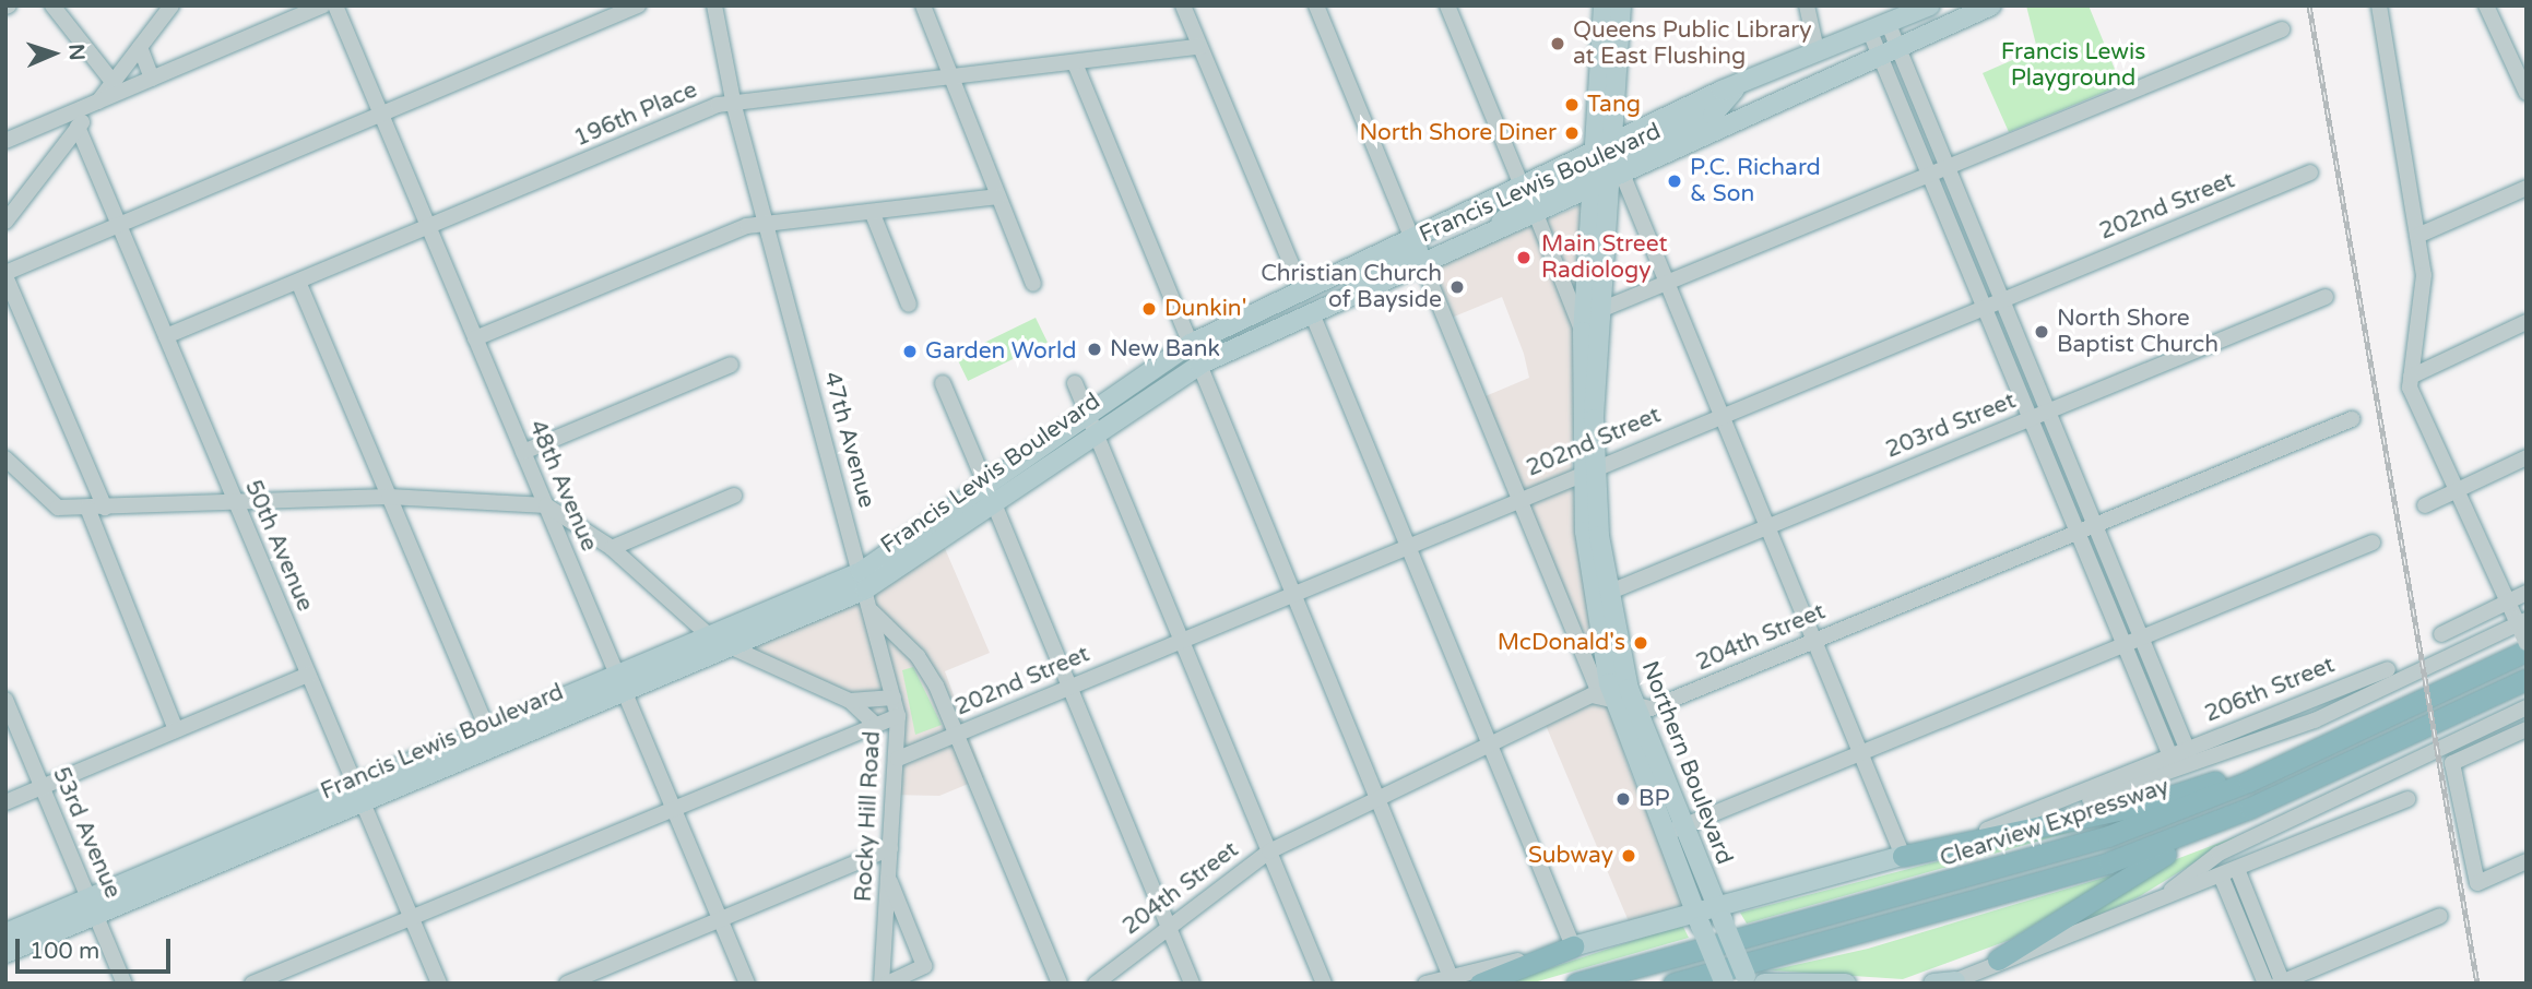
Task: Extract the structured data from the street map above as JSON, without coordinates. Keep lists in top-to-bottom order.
{
  "streets": {
    "highway": ["Clearview Expressway"],
    "main road": ["Francis Lewis Boulevard", "Northern Boulevard"],
    "street": [
      "196th Place",
      "202nd Street",
      "203rd Street",
      "47th Avenue",
      "48th Avenue",
      "50th Avenue",
      "204th Street",
      "206th Street",
      "Rocky Hill Road",
      "53rd Avenue"
    ]
  },
  "crossings": [
    ["196th Place", "47th Avenue"],
    ["196th Place", "48th Avenue"],
    ["196th Place", "50th Avenue"],
    ["Francis Lewis Boulevard", "47th Avenue"],
    ["Francis Lewis Boulevard", "48th Avenue"],
    ["Francis Lewis Boulevard", "50th Avenue"],
    ["Francis Lewis Boulevard", "Northern Boulevard"],
    ["Francis Lewis Boulevard", "53rd Avenue"],
    ["202nd Street", "Northern Boulevard"],
    ["202nd Street", "Rocky Hill Road"],
    ["203rd Street", "Northern Boulevard"],
    ["47th Avenue", "Rocky Hill Road"],
    ["204th Street", "Northern Boulevard"],
    ["206th Street", "Clearview Expressway"],
    ["Northern Boulevard", "Clearview Expressway"]
  ],
  "parks": ["Francis Lewis Playground"],
  "places": [
    "Queens Public Library at East Flushing",
    "Tang",
    "North Shore Diner",
    "P.C. Richard & Son",
    "Main Street Radiology",
    "Christian Church of Bayside",
    "Dunkin'",
    "North Shore Baptist Church",
    "New Bank",
    "Garden World",
    "McDonald's",
    "BP",
    "Subway"
  ],
  "scale_bar": "100 m",
  "north": "right"
}
